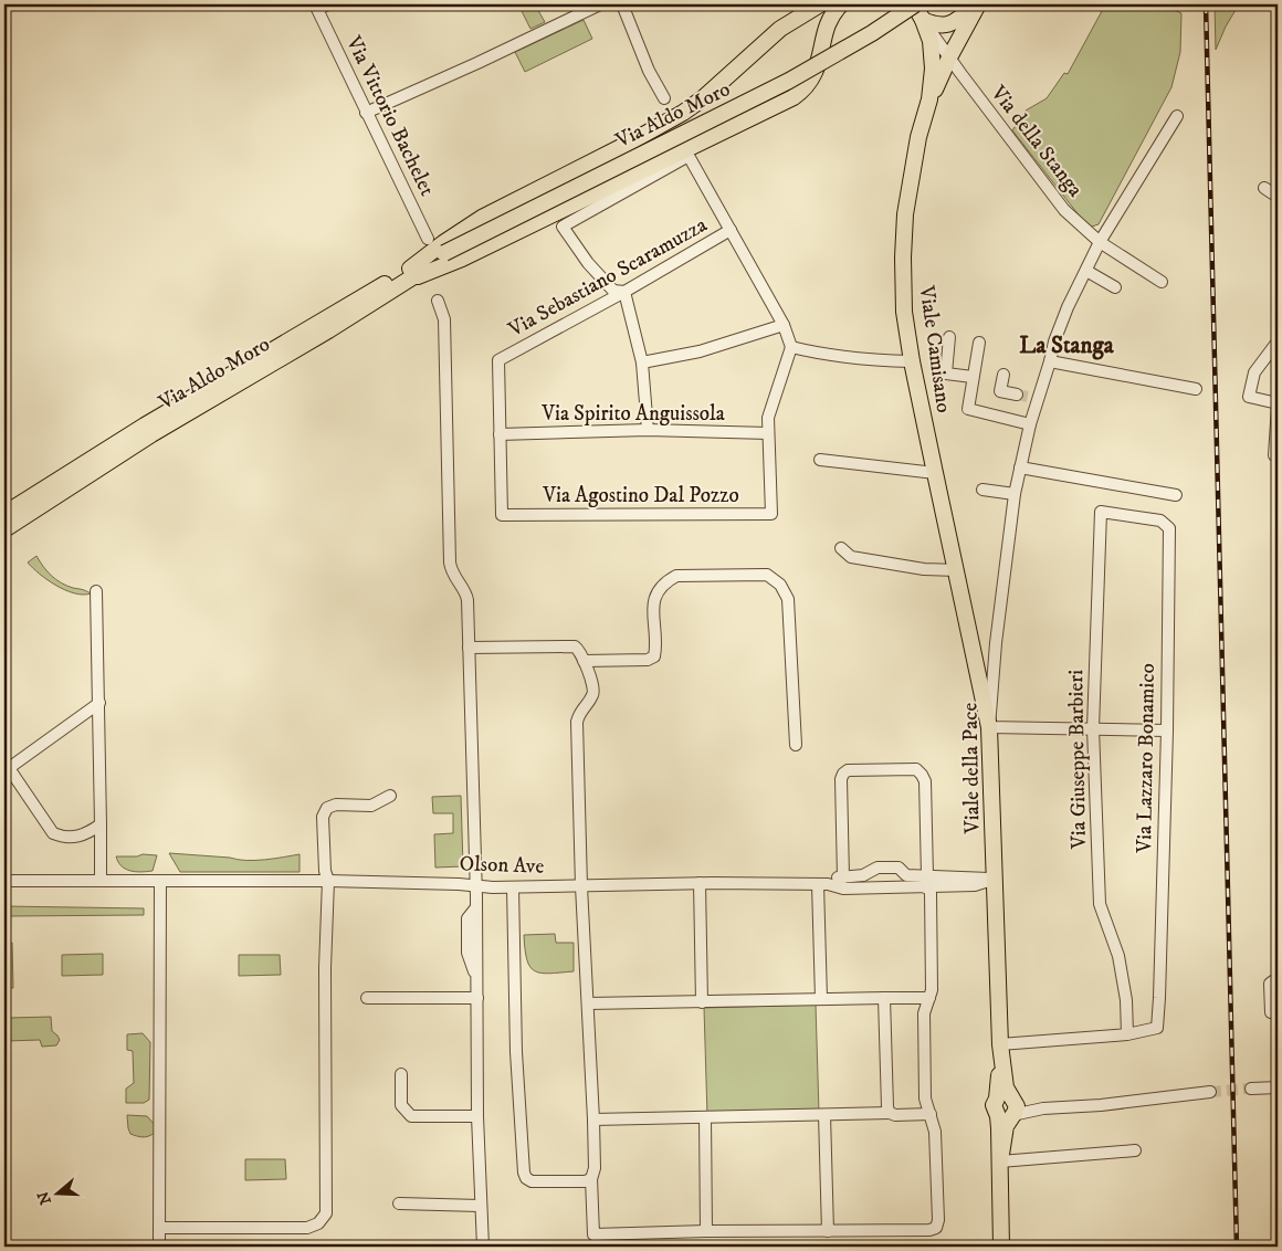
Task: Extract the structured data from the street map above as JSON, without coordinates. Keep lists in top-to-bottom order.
{
  "streets": {
    "main road": ["Via Aldo Moro", "Viale Camisano", "Viale della Pace"],
    "street": [
      "Via Vittorio Bachelet",
      "Via della Stanga",
      "Via Sebastiano Scaramuzza",
      "Via Spirito Anguissola",
      "Via Agostino Dal Pozzo",
      "Via Lazzaro Bonamico",
      "Via Giuseppe Barbieri",
      "Olson Ave"
    ]
  },
  "crossings": [
    ["Via Aldo Moro", "Viale Camisano"],
    ["Via della Stanga", "Viale Camisano"],
    ["Via della Stanga", "Viale della Pace"],
    ["Via Sebastiano Scaramuzza", "Via Agostino Dal Pozzo"],
    ["Viale Camisano", "Viale della Pace"],
    ["Via Spirito Anguissola", "Via Agostino Dal Pozzo"],
    ["Via Lazzaro Bonamico", "Via Giuseppe Barbieri"],
    ["Viale della Pace", "Olson Ave"]
  ],
  "districts": ["La Stanga"],
  "north": "left"
}
